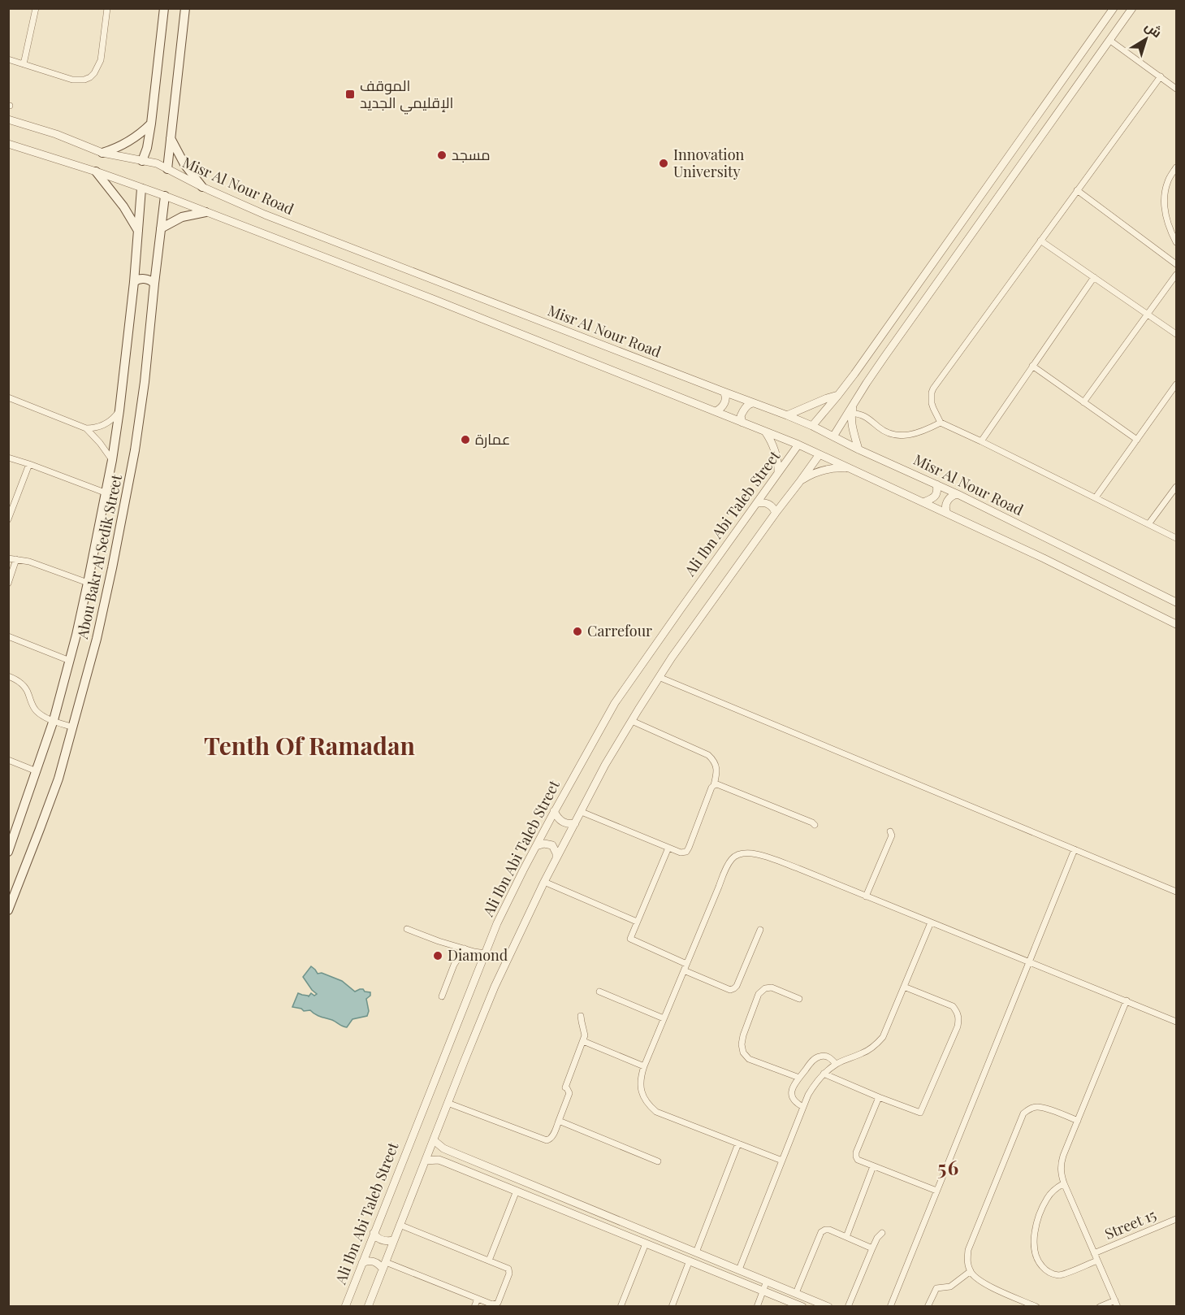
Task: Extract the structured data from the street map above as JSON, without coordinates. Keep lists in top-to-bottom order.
{
  "streets": {
    "main road": ["Abou Bakr Al Sedik Street"],
    "street": ["Misr Al Nour Road", "Ali Ibn Abi Taleb Street", "Street 15"]
  },
  "districts": ["Tenth Of Ramadan", "56"],
  "places": {
    "transit": ["الموقف الإقليمي الجديد"],
    "other": [
      "مسجد",
      "Innovation University",
      "عمارة",
      "Carrefour",
      "Diamond"
    ]
  },
  "north": "top right"
}
